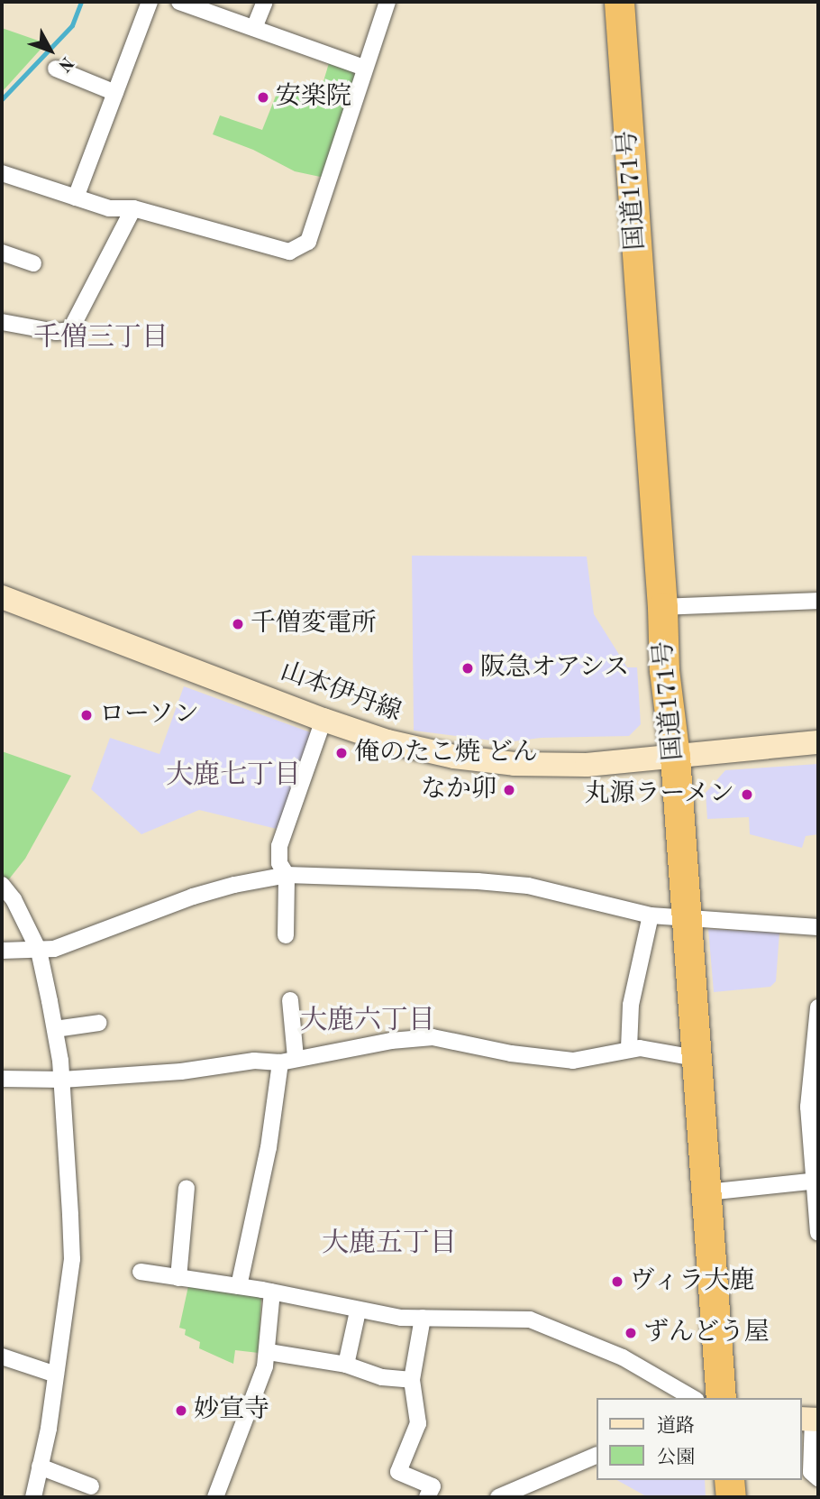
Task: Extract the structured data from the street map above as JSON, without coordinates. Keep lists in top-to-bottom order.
{
  "streets": {
    "highway": ["国道171号"],
    "main road": ["山本伊丹線"]
  },
  "crossings": [
    ["国道171号", "山本伊丹線"]
  ],
  "districts": [
    "千僧三丁目",
    "大鹿七丁目",
    "大鹿六丁目",
    "大鹿五丁目"
  ],
  "places": [
    "安楽院",
    "千僧変電所",
    "阪急オアシス",
    "ローソン",
    "俺のたこ焼 どん",
    "なか卯",
    "丸源ラーメン",
    "ヴィラ大鹿",
    "ずんどう屋",
    "妙宣寺"
  ],
  "legend": ["道路", "公園"],
  "north": "bottom right"
}
